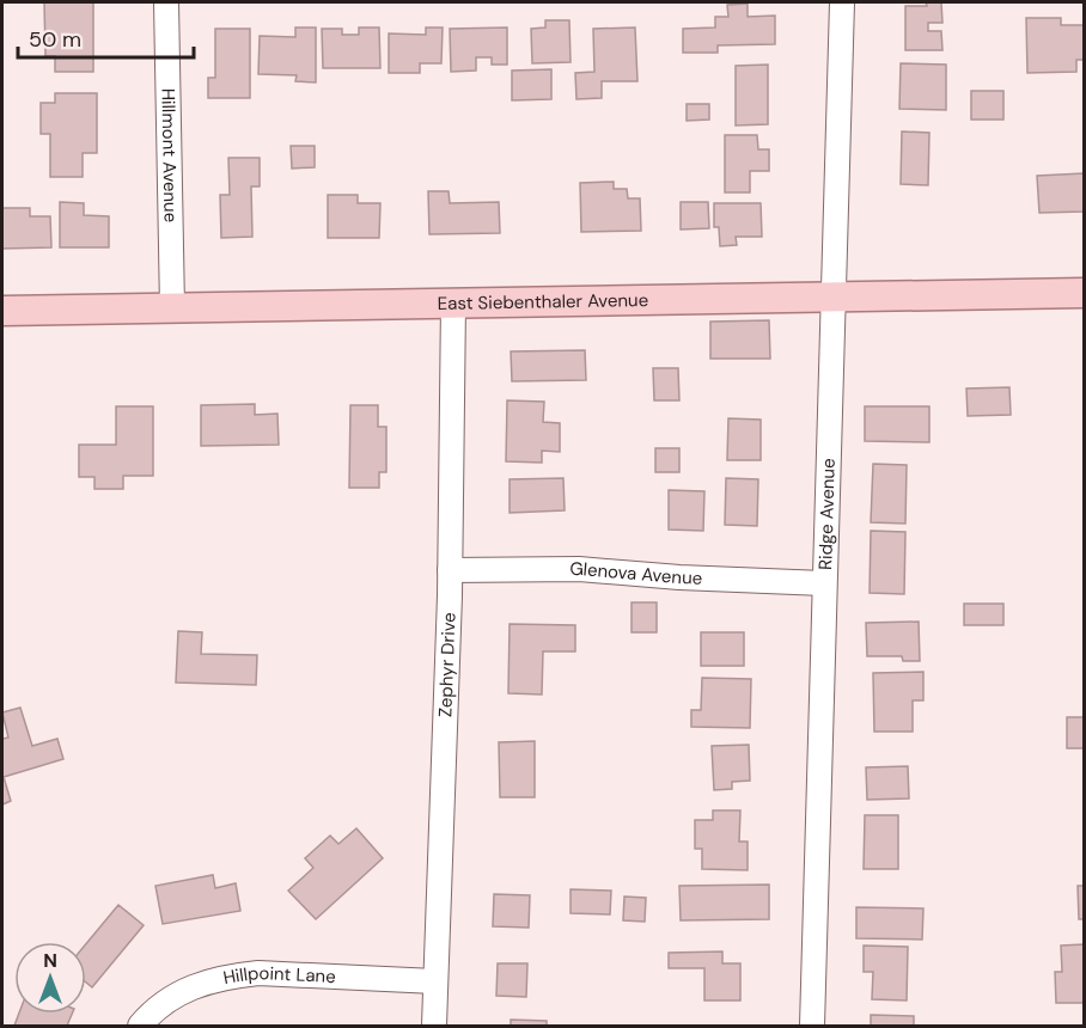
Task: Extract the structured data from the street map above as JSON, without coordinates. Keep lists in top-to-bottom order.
{
  "streets": {
    "main road": ["East Siebenthaler Avenue"],
    "street": [
      "Hillmont Avenue",
      "Ridge Avenue",
      "Glenova Avenue",
      "Zephyr Drive",
      "Hillpoint Lane"
    ]
  },
  "crossings": [
    ["Hillmont Avenue", "East Siebenthaler Avenue"],
    ["East Siebenthaler Avenue", "Ridge Avenue"],
    ["East Siebenthaler Avenue", "Zephyr Drive"],
    ["Ridge Avenue", "Glenova Avenue"],
    ["Glenova Avenue", "Zephyr Drive"],
    ["Zephyr Drive", "Hillpoint Lane"]
  ],
  "scale_bar": "50 m",
  "north": "top"
}
